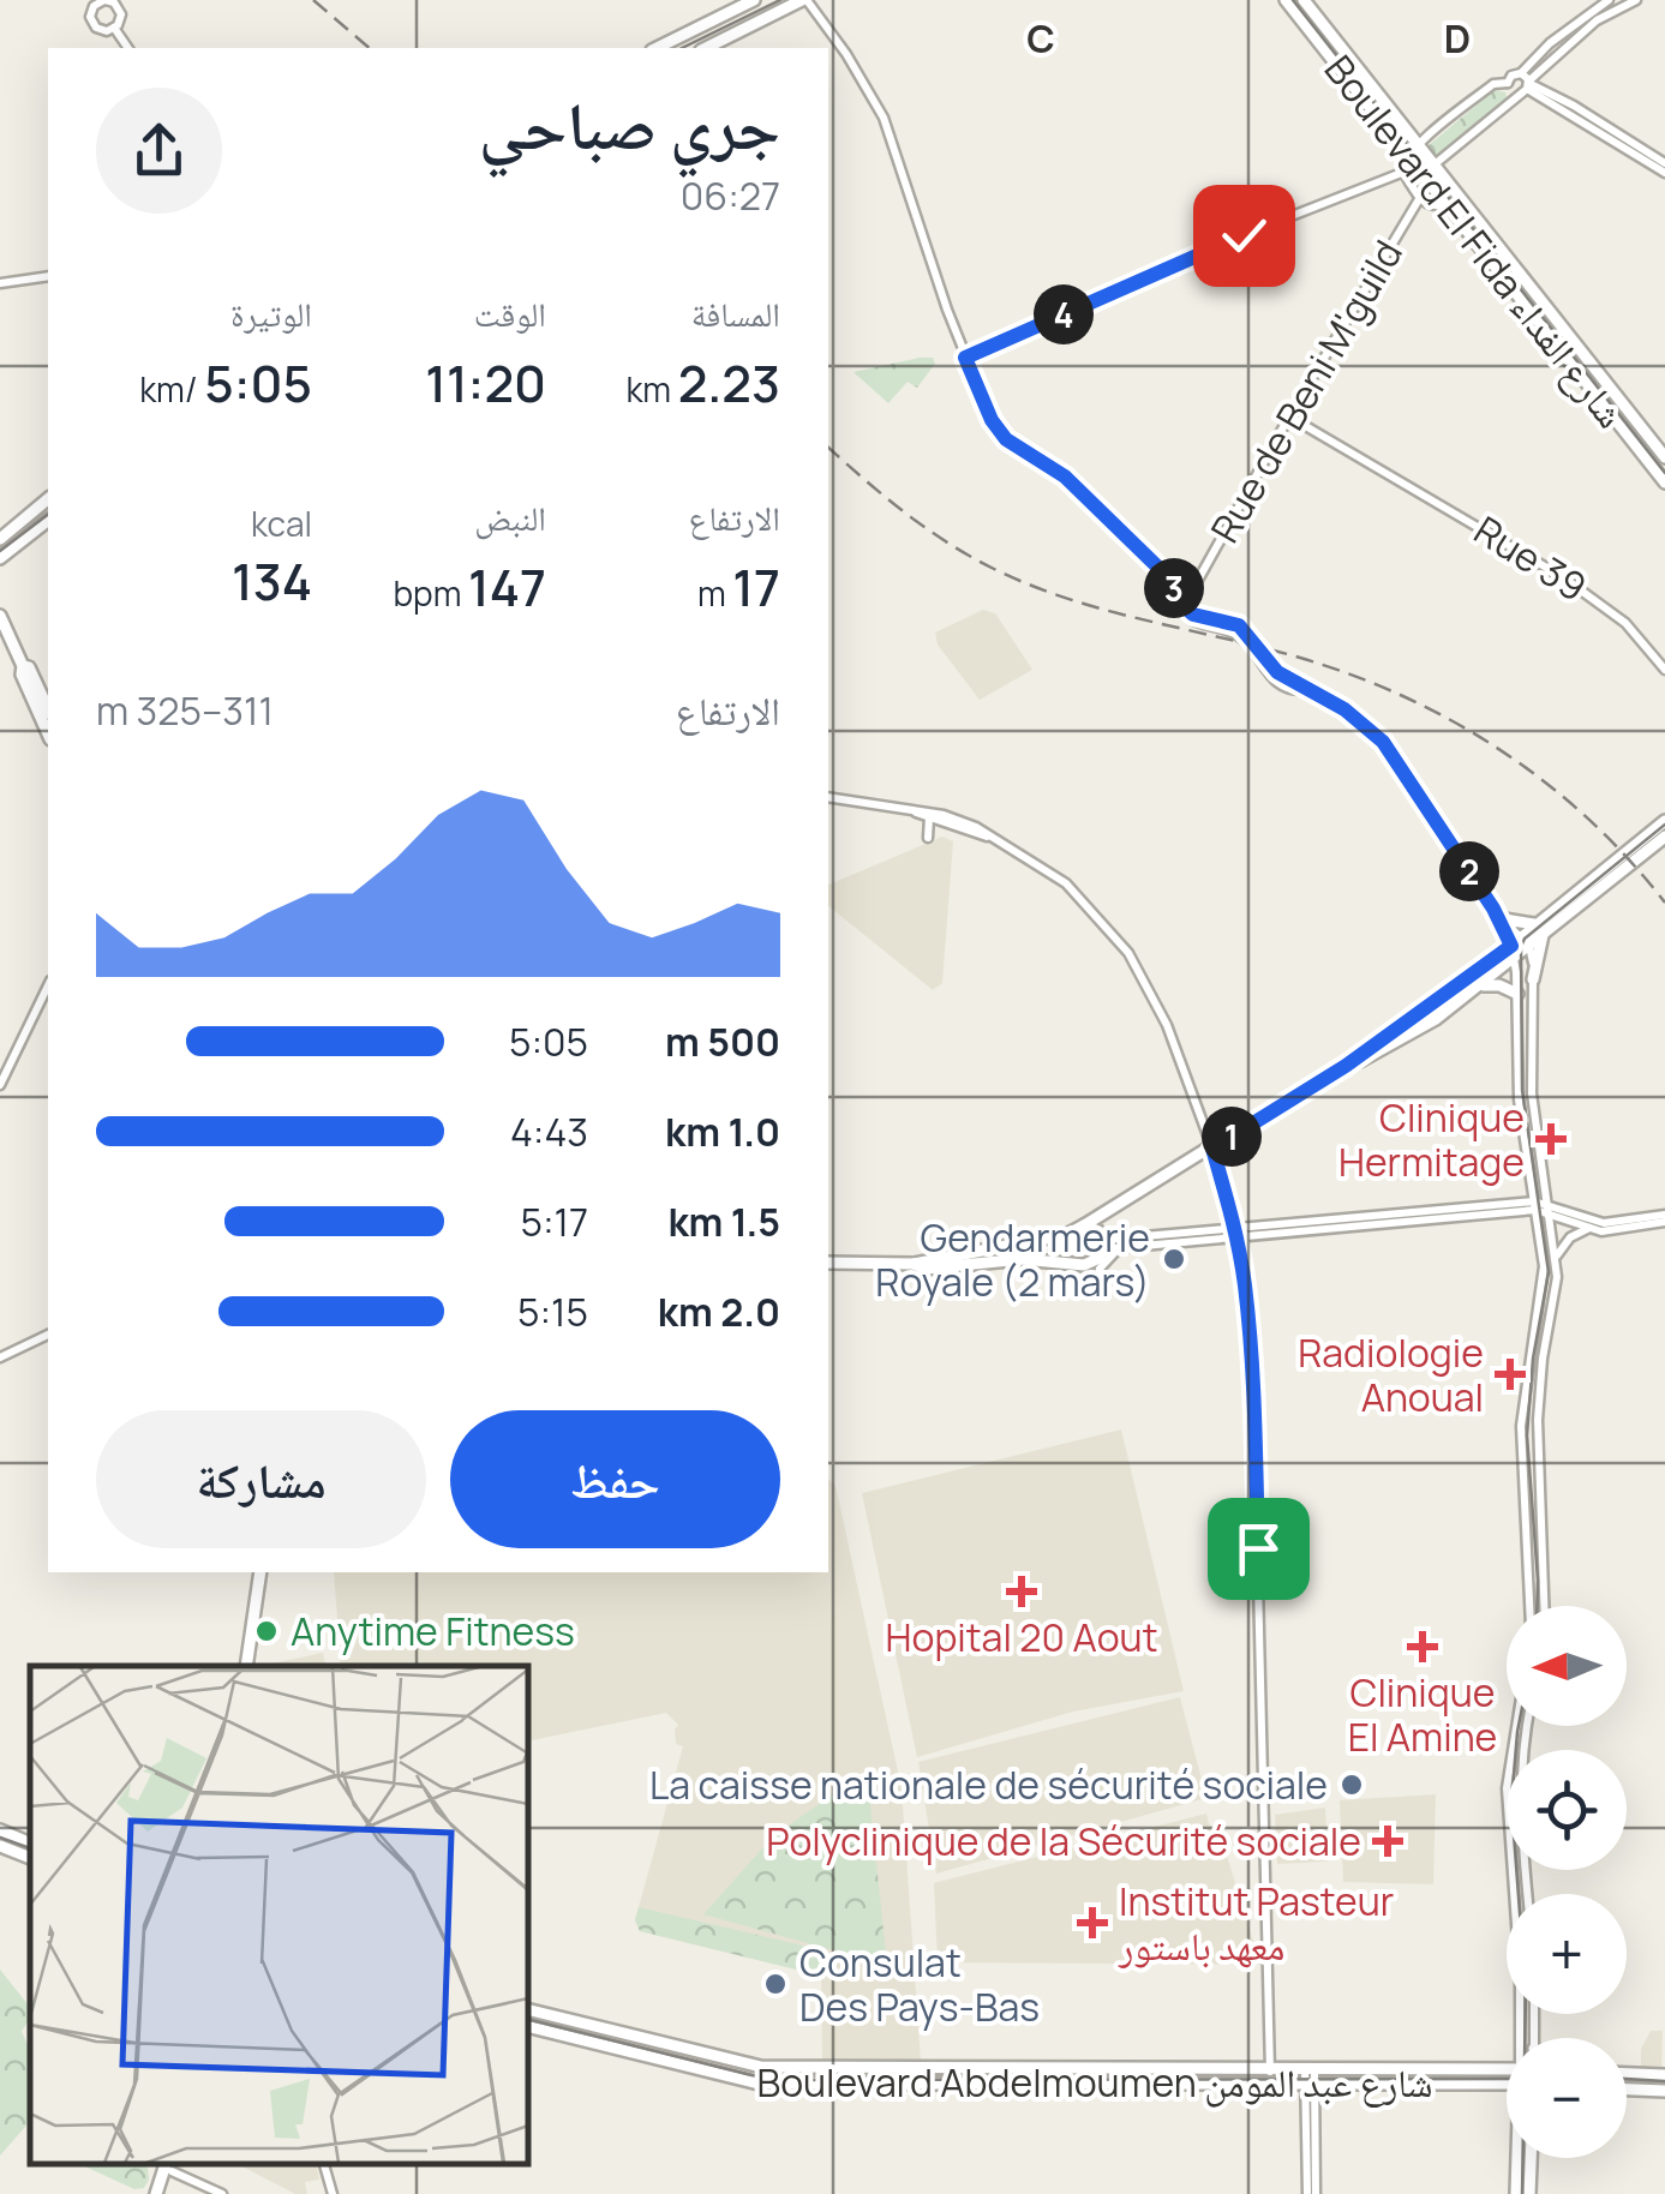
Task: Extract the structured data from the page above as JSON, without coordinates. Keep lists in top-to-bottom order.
{
  "streets": {
    "main road": ["Boulevard El Fida شارع الفداء", "Boulevard Abdelmoumen شارع عبد المومن"],
    "street": ["Rue de Beni M'guild", "Rue 39"]
  },
  "crossings": [
    ["Boulevard El Fida شارع الفداء", "Rue de Beni M'guild"],
    ["Rue de Beni M'guild", "Rue 39"]
  ],
  "places": {
    "health": [
      "Clinique Hermitage",
      "Radiologie Anoual",
      "Hopital 20 Aout",
      "Clinique El Amine",
      "Polyclinique de la Sécurité sociale",
      "Institut Pasteur معهد باستور"
    ],
    "other": [
      "Gendarmerie Royale (2 mars)",
      "Anytime Fitness",
      "La caisse nationale de sécurité sociale",
      "Consulat Des Pays-Bas"
    ]
  },
  "north": "left",
  "page": {
    "heading": ["جري صباحي", "06:27"],
    "stats": [
      ["المسافة", "2.23 km"],
      ["الوقت", "11:20"],
      ["الوتيرة", "5:05 /km"],
      ["الارتفاع", "17 m"],
      ["النبض", "147 bpm"],
      ["kcal", "134"]
    ],
    "pins": [
      "4",
      "3",
      "2",
      "1"
    ],
    "chart": ["الارتفاع", "311–325 m"],
    "list": [
      {
        "name": "500 m",
        "note": "5:05"
      },
      {
        "name": "1.0 km",
        "note": "4:43"
      },
      {
        "name": "1.5 km",
        "note": "5:17"
      },
      {
        "name": "2.0 km",
        "note": "5:15"
      }
    ],
    "buttons": ["حفظ", "مشاركة"],
    "map_buttons": ["+", "−"]
  },
  "grid": {
    "columns": ["C", "D"]
  }
}
